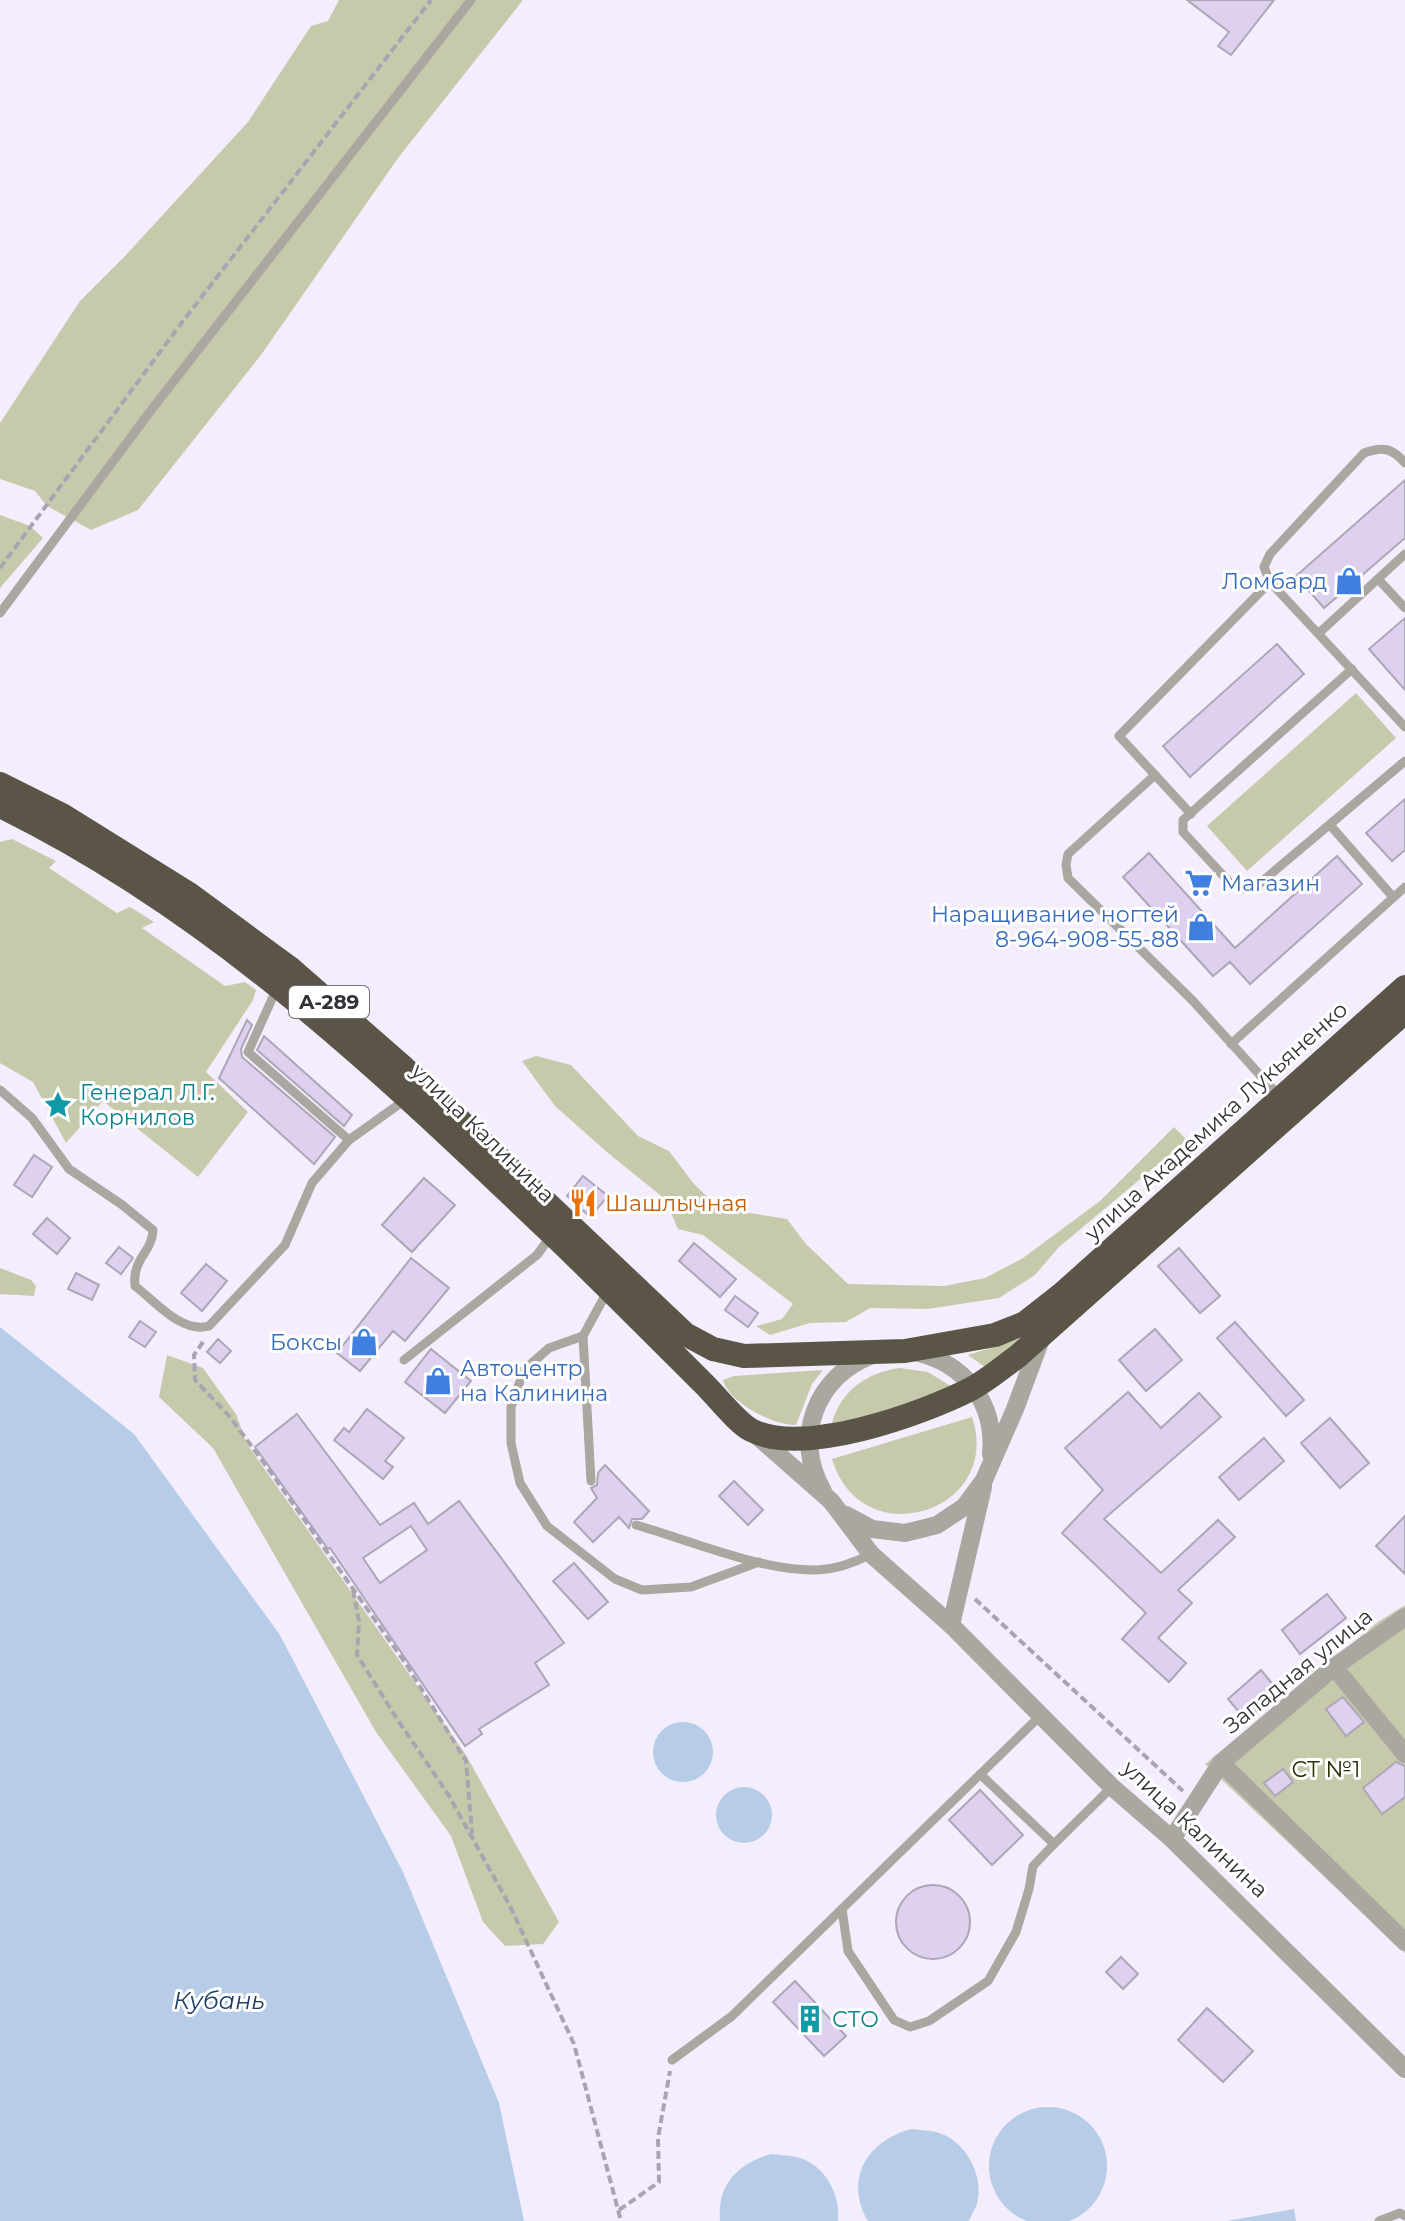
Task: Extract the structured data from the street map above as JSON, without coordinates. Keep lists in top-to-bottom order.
{
  "streets": {
    "highway": ["А-289", "улица Академика Лукьяненко", "улица Калинина"],
    "street": ["Западная улица"]
  },
  "crossings": [
    ["А-289", "улица Калинина"],
    ["улица Академика Лукьяненко", "улица Калинина"],
    ["улица Калинина", "Западная улица"]
  ],
  "water": ["Кубань"],
  "parks": ["СТ №1"],
  "places": {
    "shop": [
      "Ломбард",
      "Наращивание ногтей 8-964-908-55-88",
      "Боксы",
      "Автоцентр на Калинина"
    ],
    "supermarket": ["Магазин"],
    "place": ["Генерал Л.Г. Корнилов"],
    "restaurant": ["Шашлычная"],
    "building": ["СТО"]
  }
}
